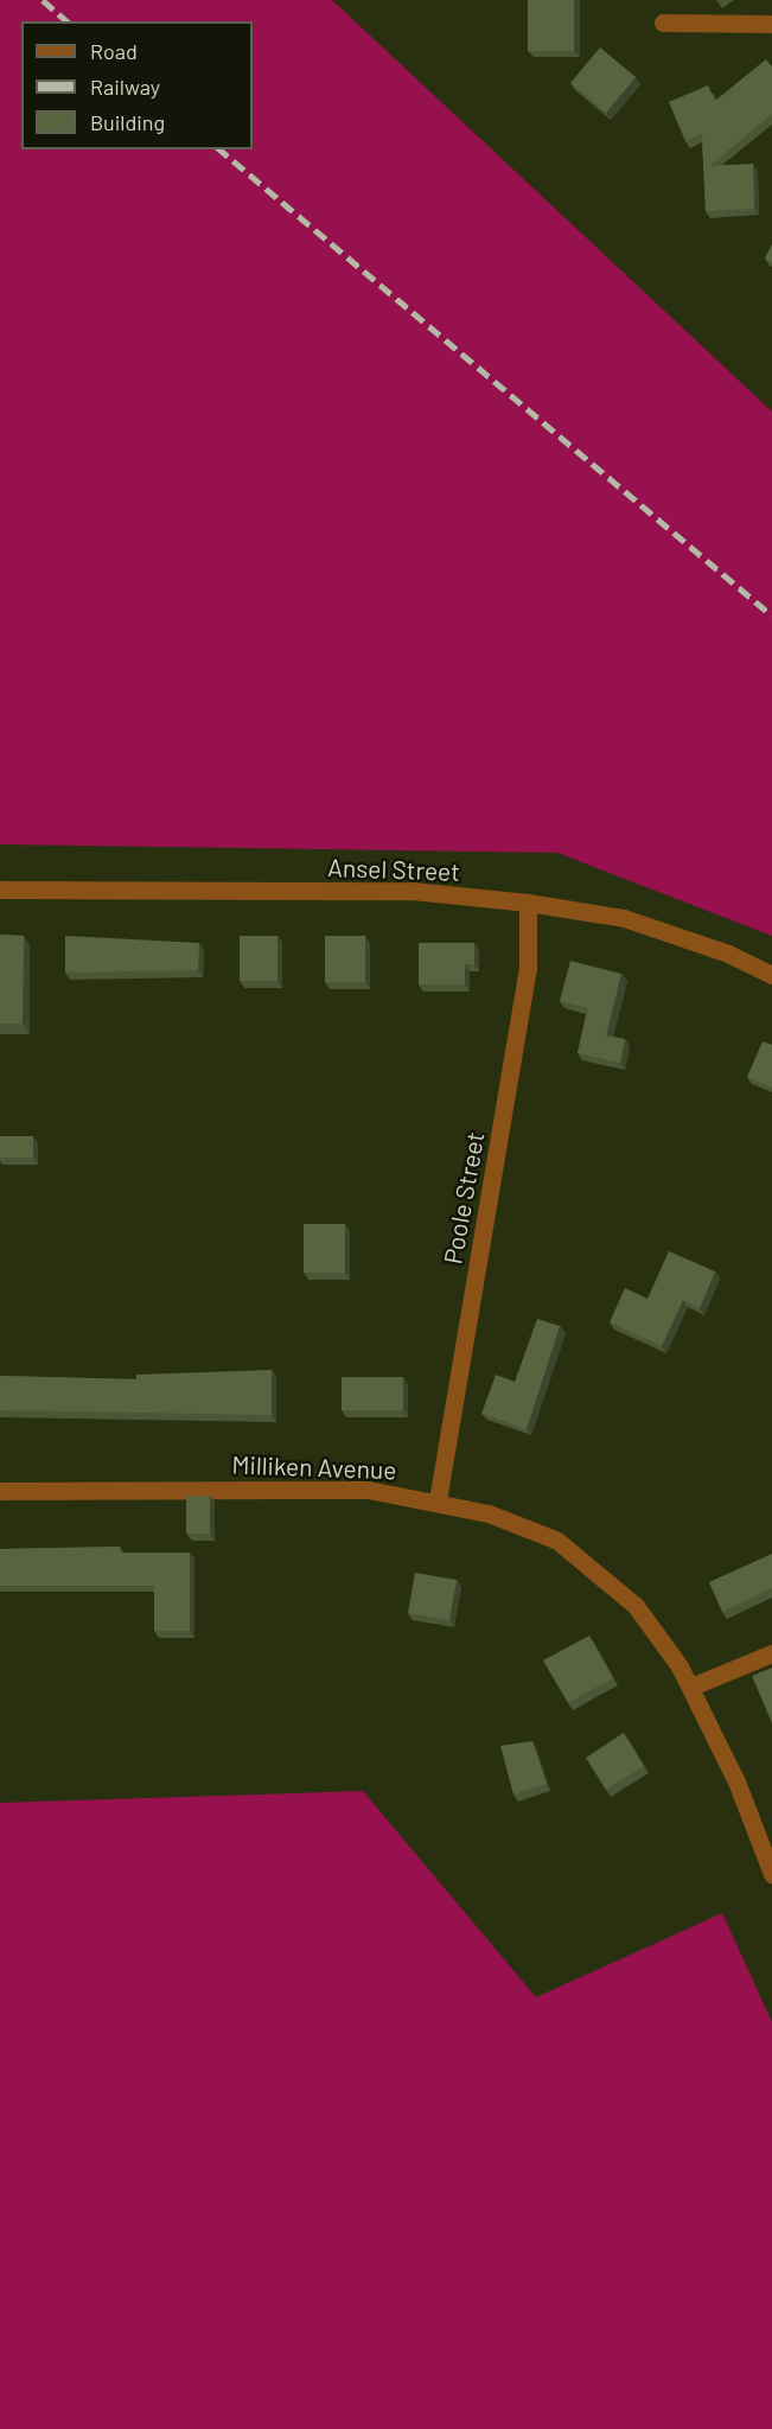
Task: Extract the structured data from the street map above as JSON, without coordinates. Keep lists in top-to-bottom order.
{
  "streets": {
    "street": ["Ansel Street", "Poole Street", "Milliken Avenue"]
  },
  "crossings": [
    ["Ansel Street", "Poole Street"],
    ["Poole Street", "Milliken Avenue"]
  ],
  "legend": ["Road", "Railway", "Building"]
}
